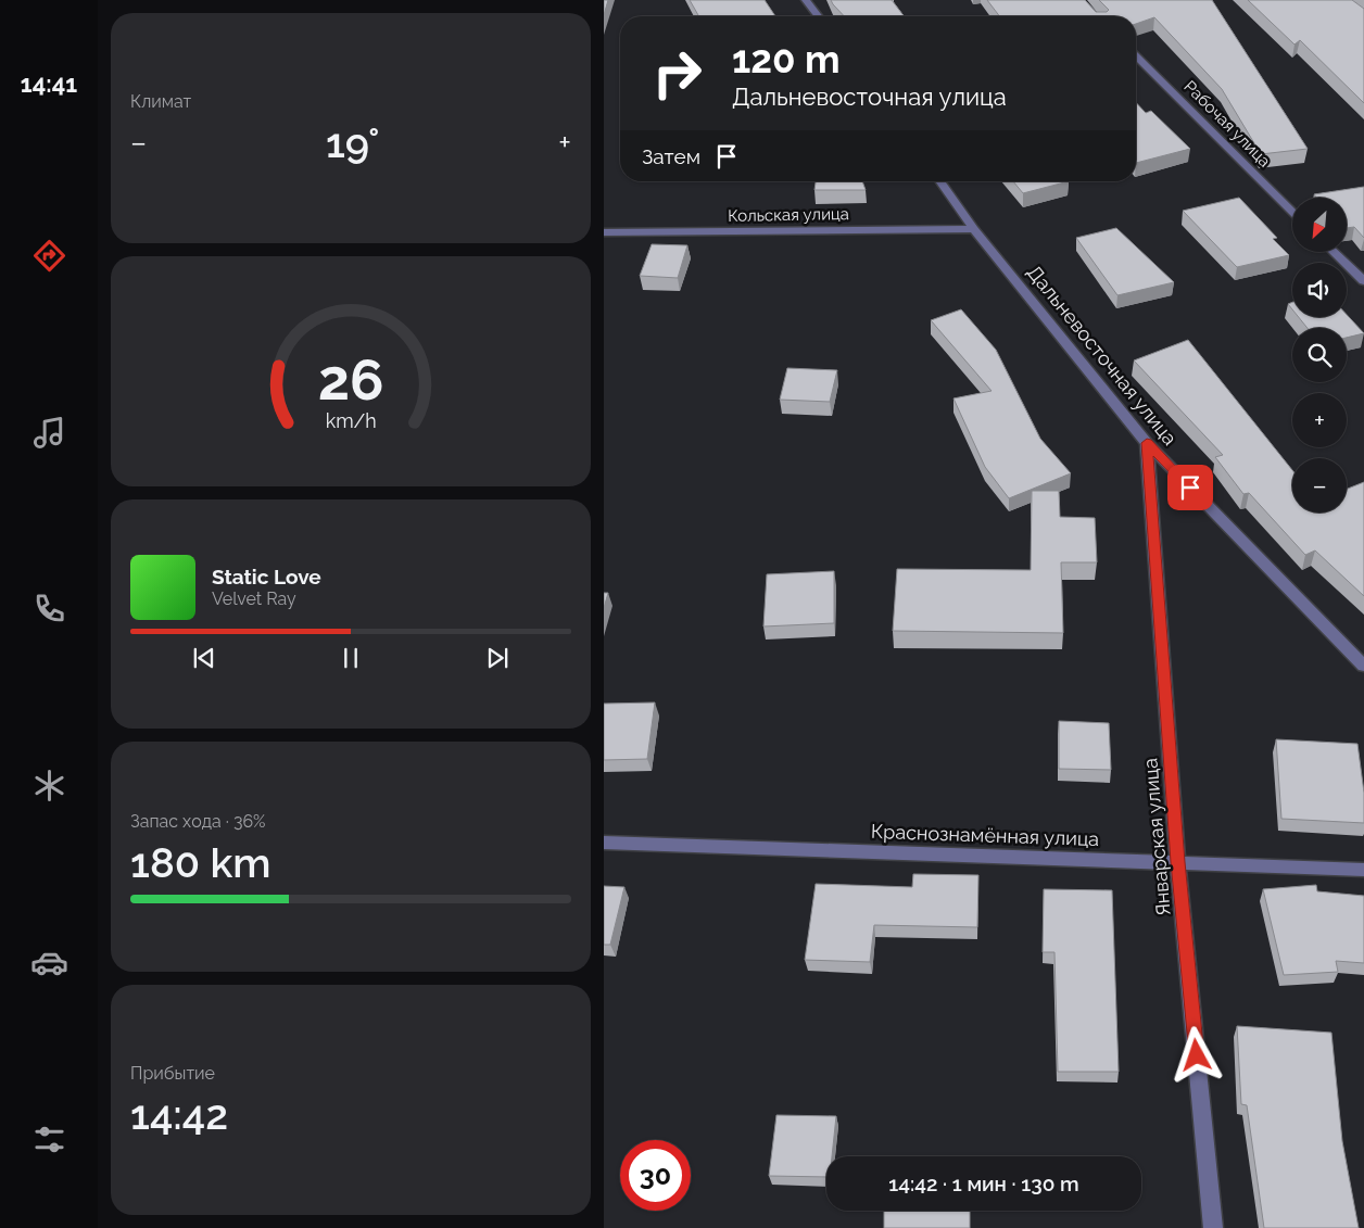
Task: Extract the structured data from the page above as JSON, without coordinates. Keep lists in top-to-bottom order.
{
  "streets": {
    "street": [
      "Рабочая улица",
      "Кольская улица",
      "Дальневосточная улица",
      "Краснознамённая улица",
      "Январская улица"
    ]
  },
  "crossings": [
    ["Кольская улица", "Дальневосточная улица"],
    ["Дальневосточная улица", "Январская улица"],
    ["Краснознамённая улица", "Январская улица"]
  ],
  "north": "bottom left",
  "page": {
    "tabs": "14:41",
    "tile": [
      "Климат",
      ["Запас хода · 36%", "180 km"],
      ["Прибытие", "14:42"]
    ],
    "turn": ["120 m", "Дальневосточная улица"],
    "heat": ["−", "19°", "+"],
    "then": "Затем",
    "map_buttons": ["+", "−"],
    "song": ["Static Love", "Velvet Ray"],
    "limit": "30",
    "trip": "14:42 · 1 мин · 130 m",
    "gauge": ["26", "km/h"]
  }
}
